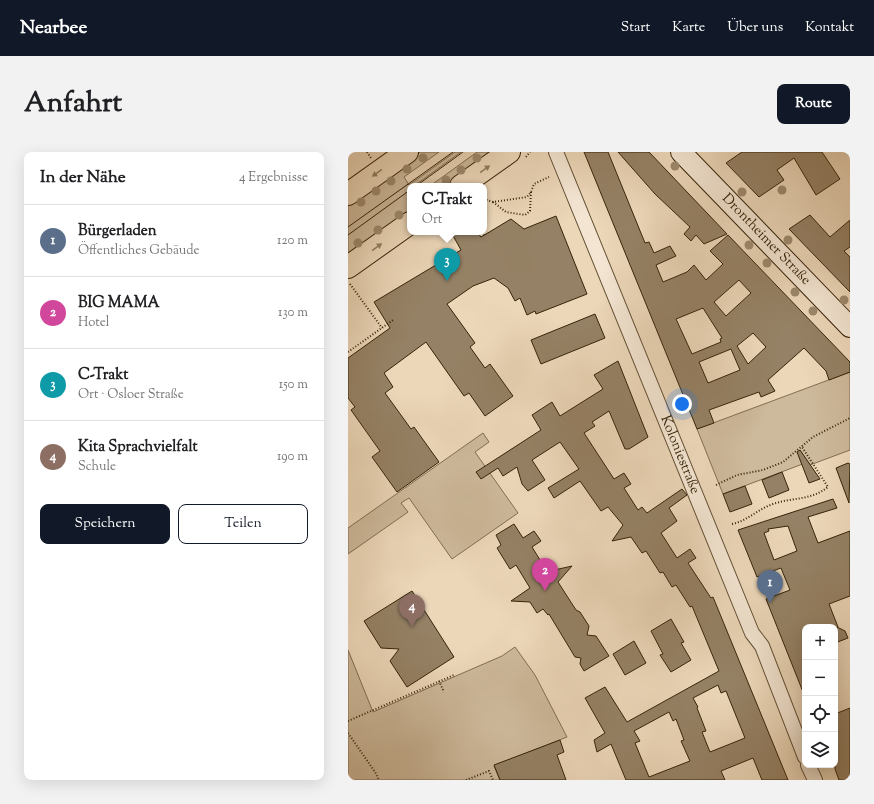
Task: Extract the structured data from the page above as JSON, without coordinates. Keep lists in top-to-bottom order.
{
  "streets": {
    "main road": ["Drontheimer Straße"],
    "street": ["Koloniestraße"]
  },
  "page": {
    "header": "Nearbee",
    "nav": [
      "Start",
      "Karte",
      "Über uns",
      "Kontakt"
    ],
    "title": "Anfahrt",
    "buttons": [
      "Route",
      ["Speichern", "Teilen"]
    ],
    "heading": ["In der Nähe", "4 Ergebnisse"],
    "popup": ["C-Trakt", "Ort"],
    "list": [
      {
        "mark": "1",
        "name": "Bürgerladen",
        "note": "Öffentliches Gebäude",
        "value": "120 m"
      },
      {
        "mark": "2",
        "name": "BIG MAMA",
        "note": "Hotel",
        "value": "130 m"
      },
      {
        "mark": "3",
        "name": "C-Trakt",
        "note": "Ort · Osloer Straße",
        "value": "150 m"
      },
      {
        "mark": "4",
        "name": "Kita Sprachvielfalt",
        "note": "Schule",
        "value": "190 m"
      }
    ],
    "pins": [
      "3",
      "2",
      "1",
      "4"
    ],
    "map_buttons": ["+", "−"]
  }
}
